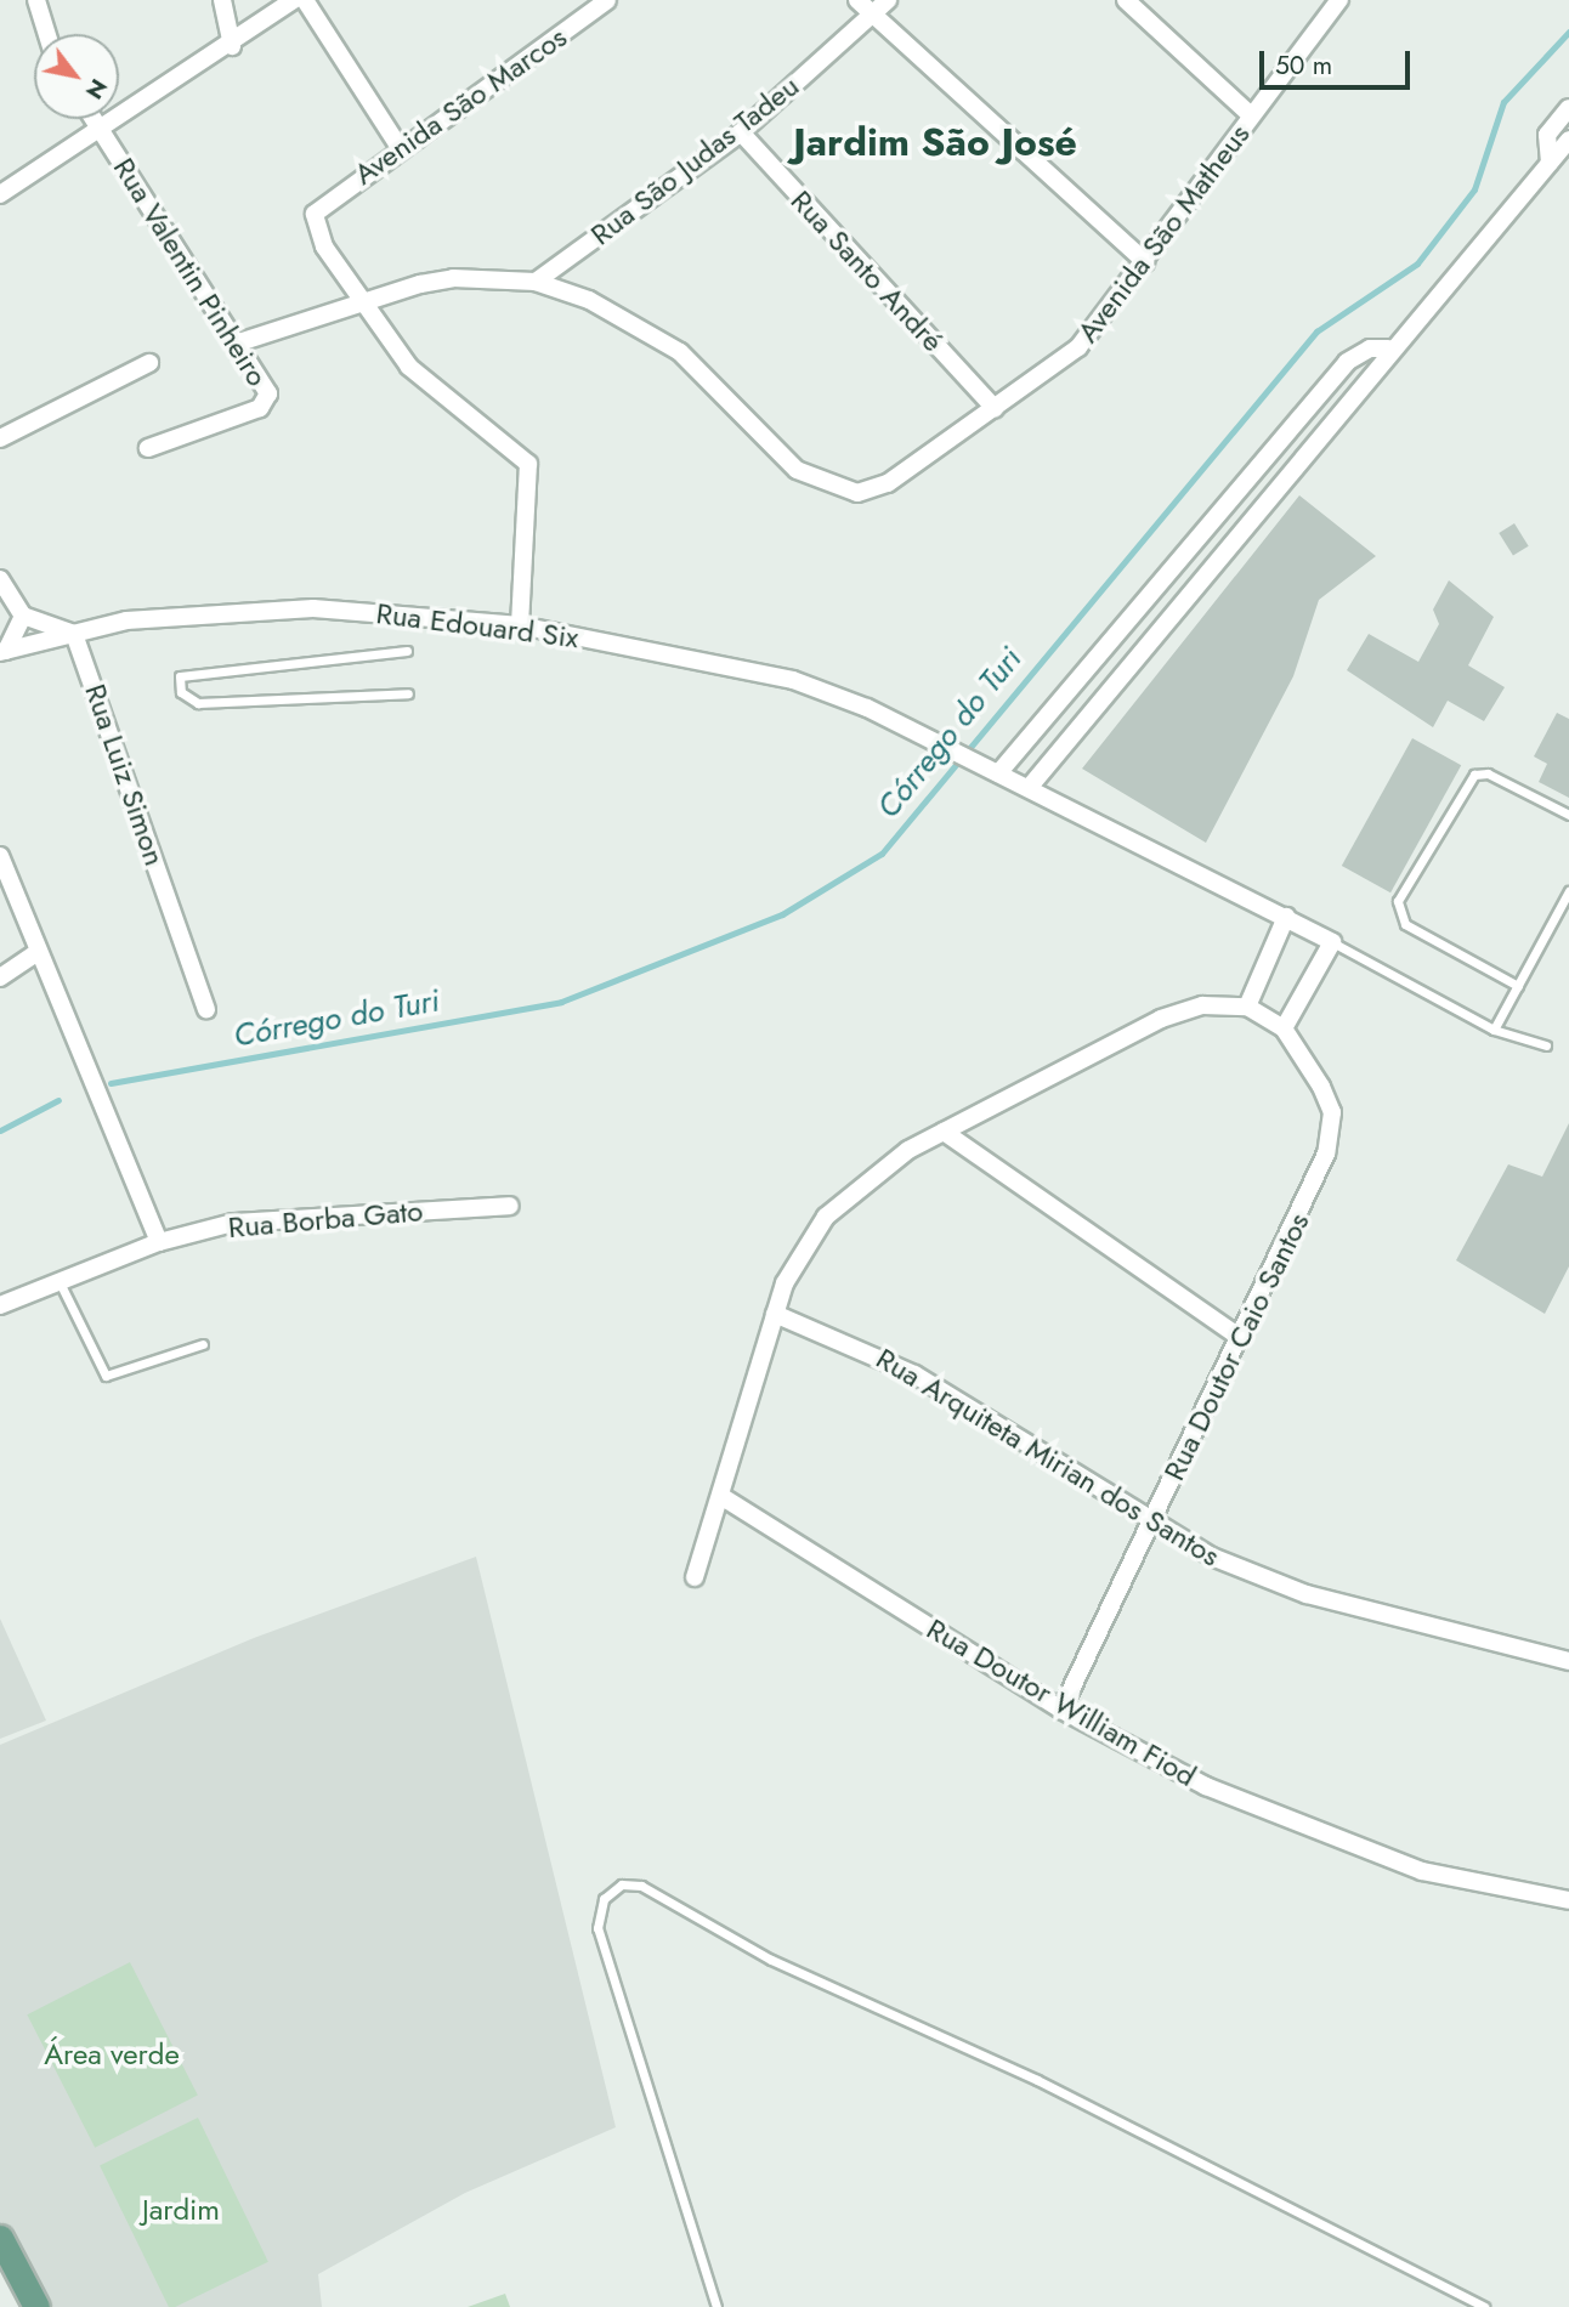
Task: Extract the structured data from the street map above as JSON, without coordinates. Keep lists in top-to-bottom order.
{
  "streets": {
    "street": [
      "Avenida São Marcos",
      "Rua São Judas Tadeu",
      "Avenida São Matheus",
      "Rua Santo André",
      "Rua Valentin Pinheiro",
      "Rua Edouard Six",
      "Rua Luiz Simon",
      "Rua Borba Gato",
      "Rua Doutor Caio Santos",
      "Rua Arquiteta Mirian dos Santos",
      "Rua Doutor William Fiod"
    ]
  },
  "crossings": [
    ["Avenida São Marcos", "Avenida São Matheus"],
    ["Rua São Judas Tadeu", "Avenida São Matheus"],
    ["Rua São Judas Tadeu", "Rua Santo André"],
    ["Avenida São Matheus", "Rua Santo André"],
    ["Avenida São Matheus", "Rua Valentin Pinheiro"],
    ["Rua Edouard Six", "Rua Luiz Simon"],
    ["Rua Doutor Caio Santos", "Rua Arquiteta Mirian dos Santos"],
    ["Rua Doutor Caio Santos", "Rua Doutor William Fiod"]
  ],
  "districts": ["Jardim São José"],
  "water": ["Córrego do Turi"],
  "parks": ["Área verde", "Jardim"],
  "scale_bar": "50 m",
  "north": "bottom right"
}
